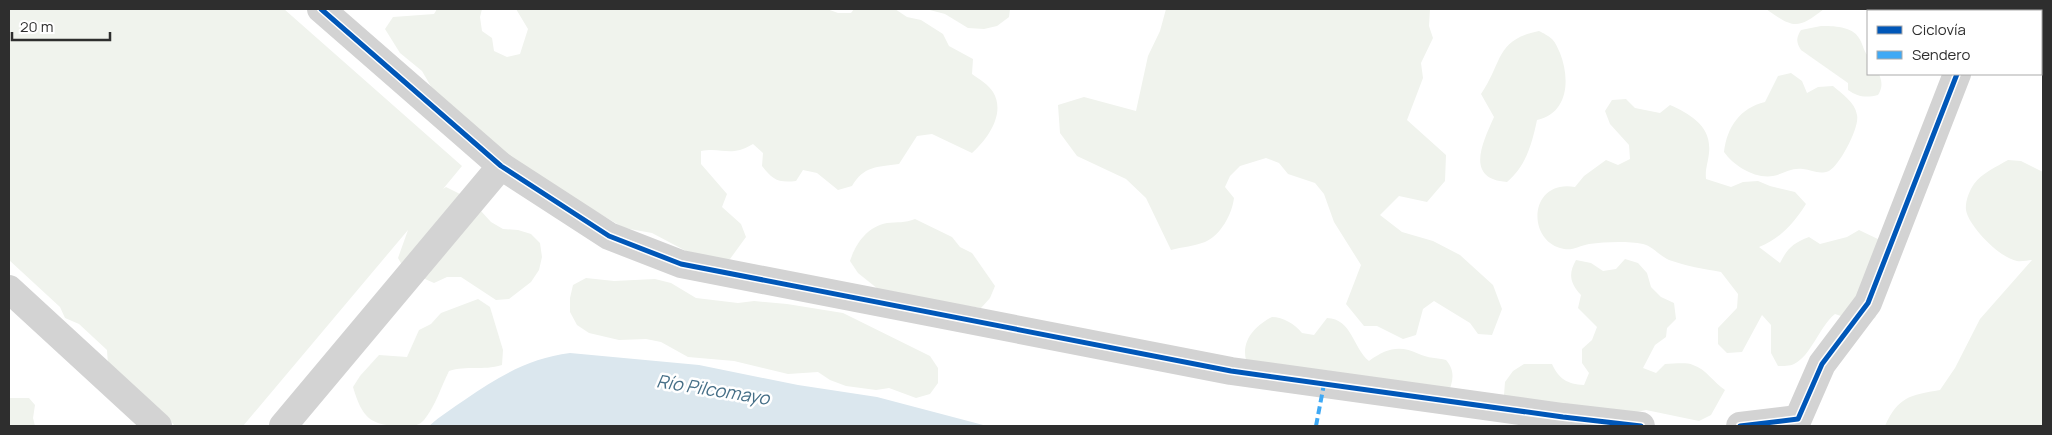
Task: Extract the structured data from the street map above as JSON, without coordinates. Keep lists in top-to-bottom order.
{
  "water": ["Río Pilcomayo"],
  "legend": ["Ciclovía", "Sendero"],
  "scale_bar": "20 m"
}
